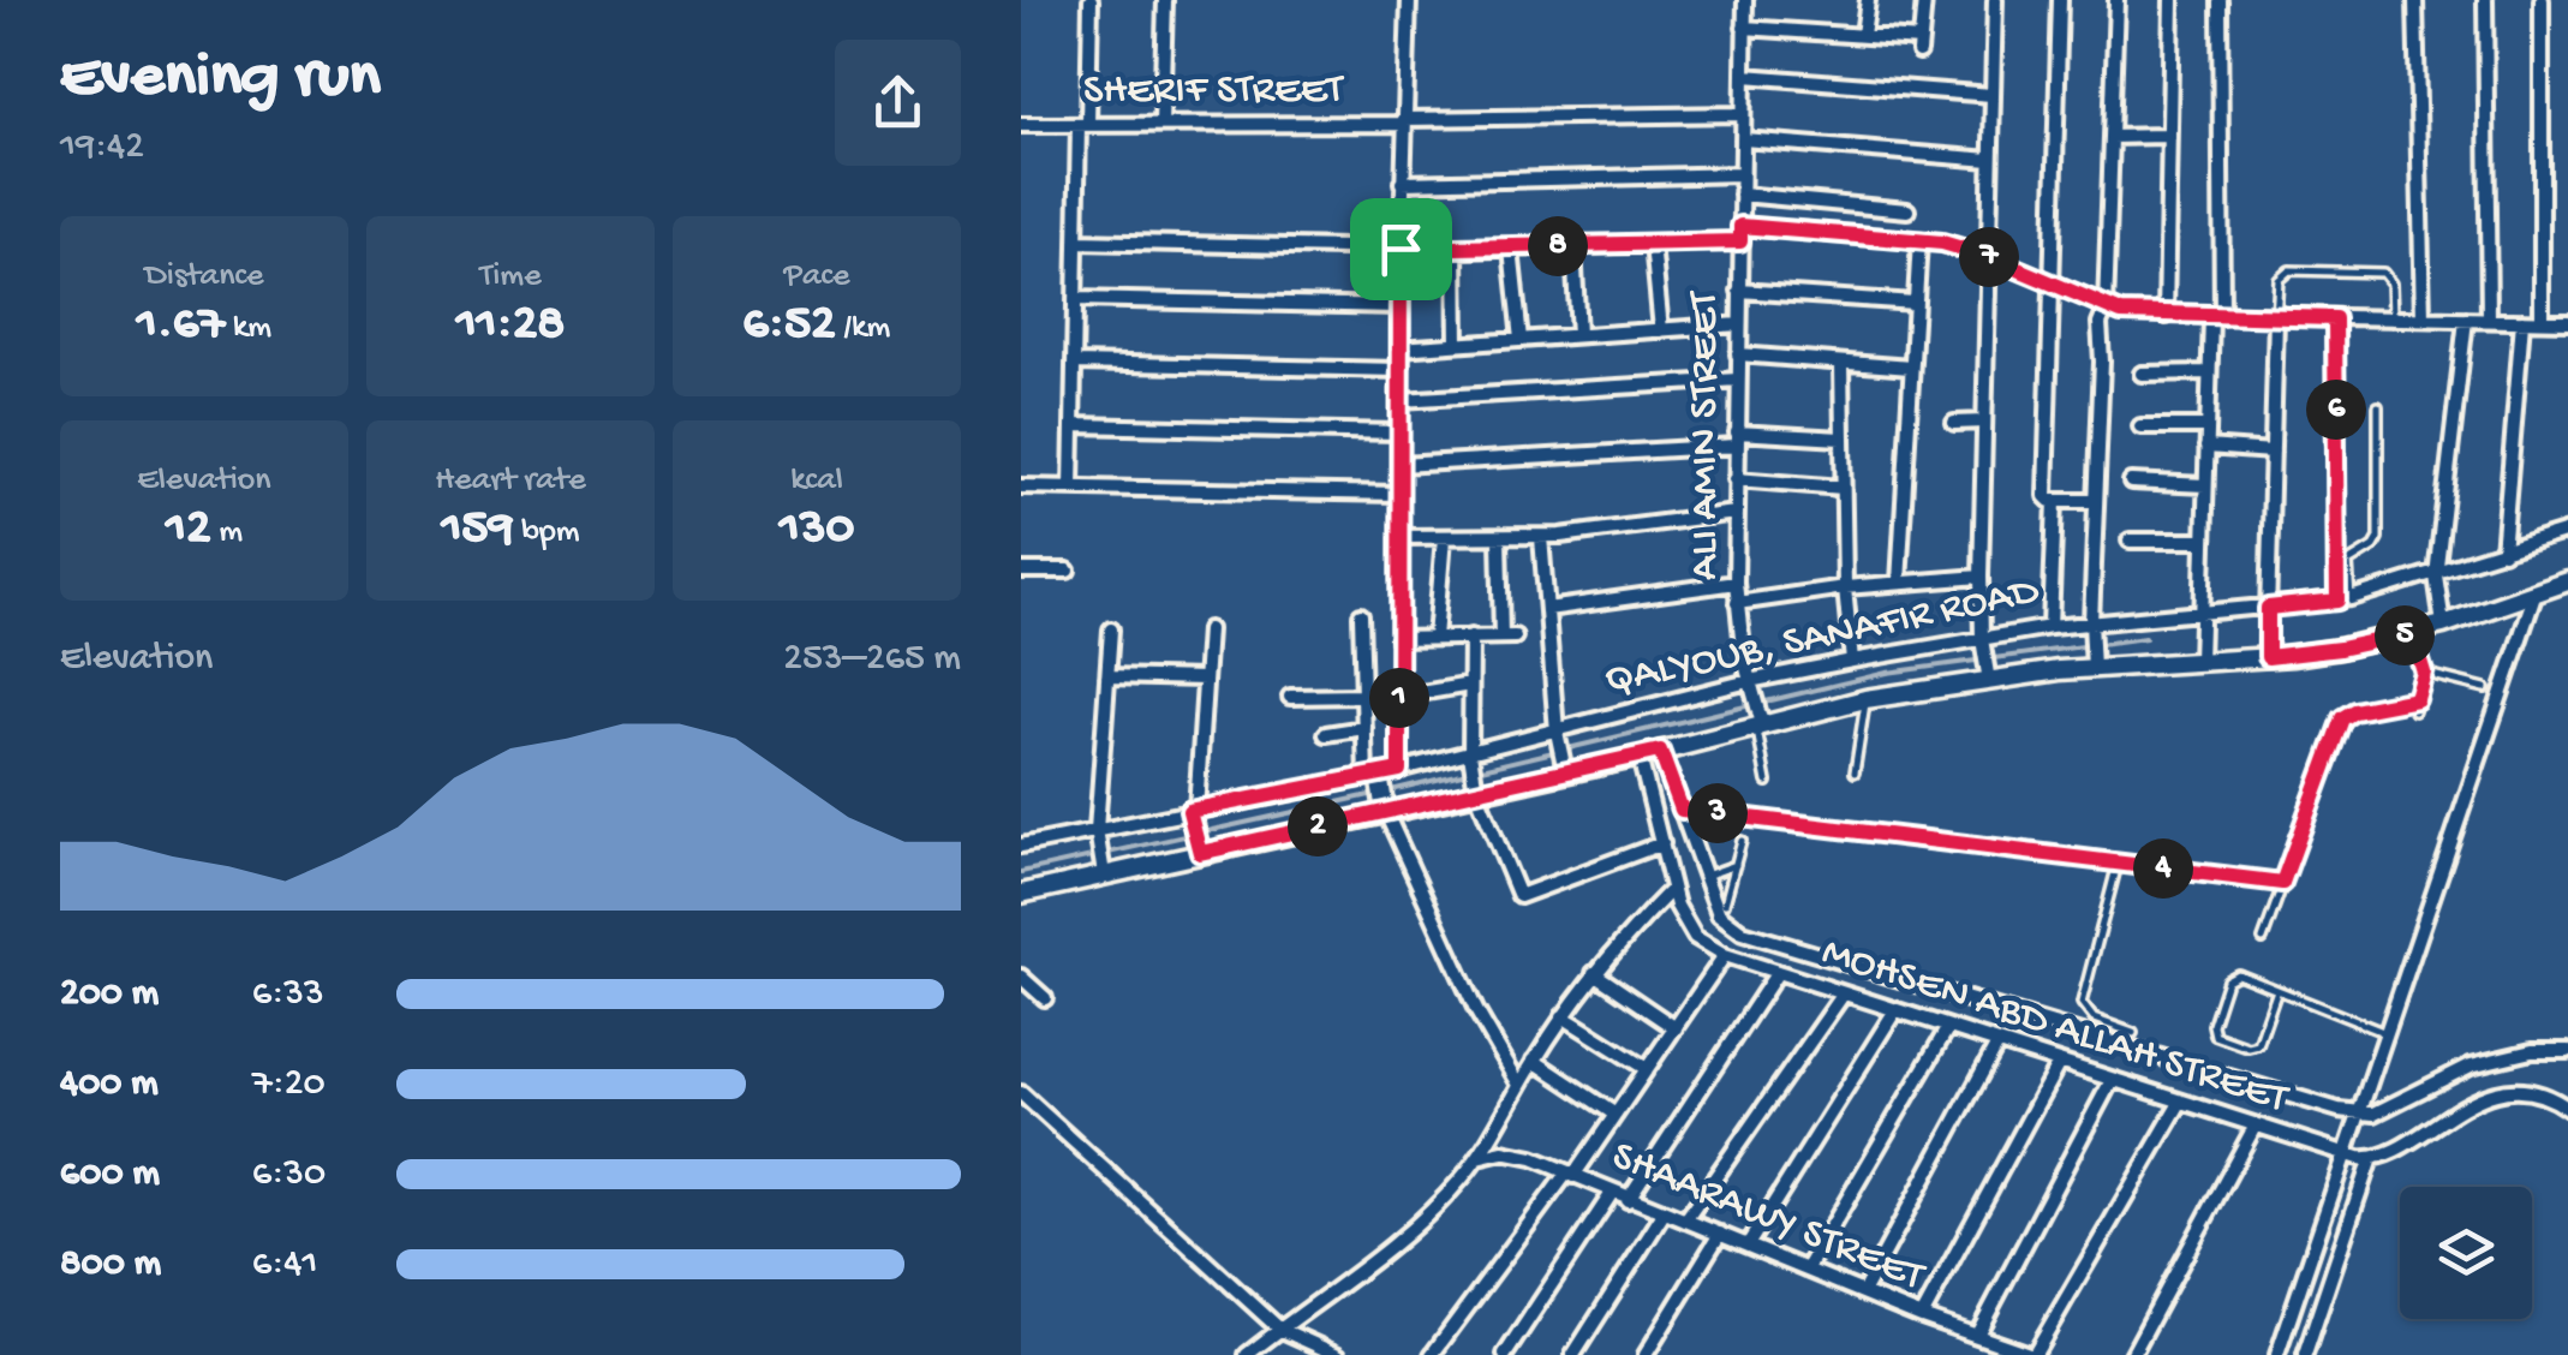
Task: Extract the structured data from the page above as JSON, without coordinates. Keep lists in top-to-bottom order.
{
  "streets": {
    "street": [
      "SHERIF STREET",
      "ALI AMIN STREET",
      "QALYOUB, SANAFIR ROAD",
      "MOHSEN ABD ALLAH STREET",
      "SHAARAWY STREET"
    ]
  },
  "crossings": [
    ["SHERIF STREET", "ALI AMIN STREET"],
    ["ALI AMIN STREET", "QALYOUB, SANAFIR ROAD"],
    ["QALYOUB, SANAFIR ROAD", "MOHSEN ABD ALLAH STREET"]
  ],
  "page": {
    "heading": ["Evening run", "19:42"],
    "stats": [
      ["Distance", "1.67 km"],
      ["Time", "11:28"],
      ["Pace", "6:52 /km"],
      ["Elevation", "12 m"],
      ["Heart rate", "159 bpm"],
      ["kcal", "130"]
    ],
    "pins": [
      "8",
      "7",
      "6",
      "5",
      "1",
      "3",
      "2",
      "4"
    ],
    "chart": ["Elevation", "253–265 m"],
    "list": [
      {
        "name": "200 m",
        "note": "6:33"
      },
      {
        "name": "400 m",
        "note": "7:20"
      },
      {
        "name": "600 m",
        "note": "6:30"
      },
      {
        "name": "800 m",
        "note": "6:41"
      }
    ]
  }
}
